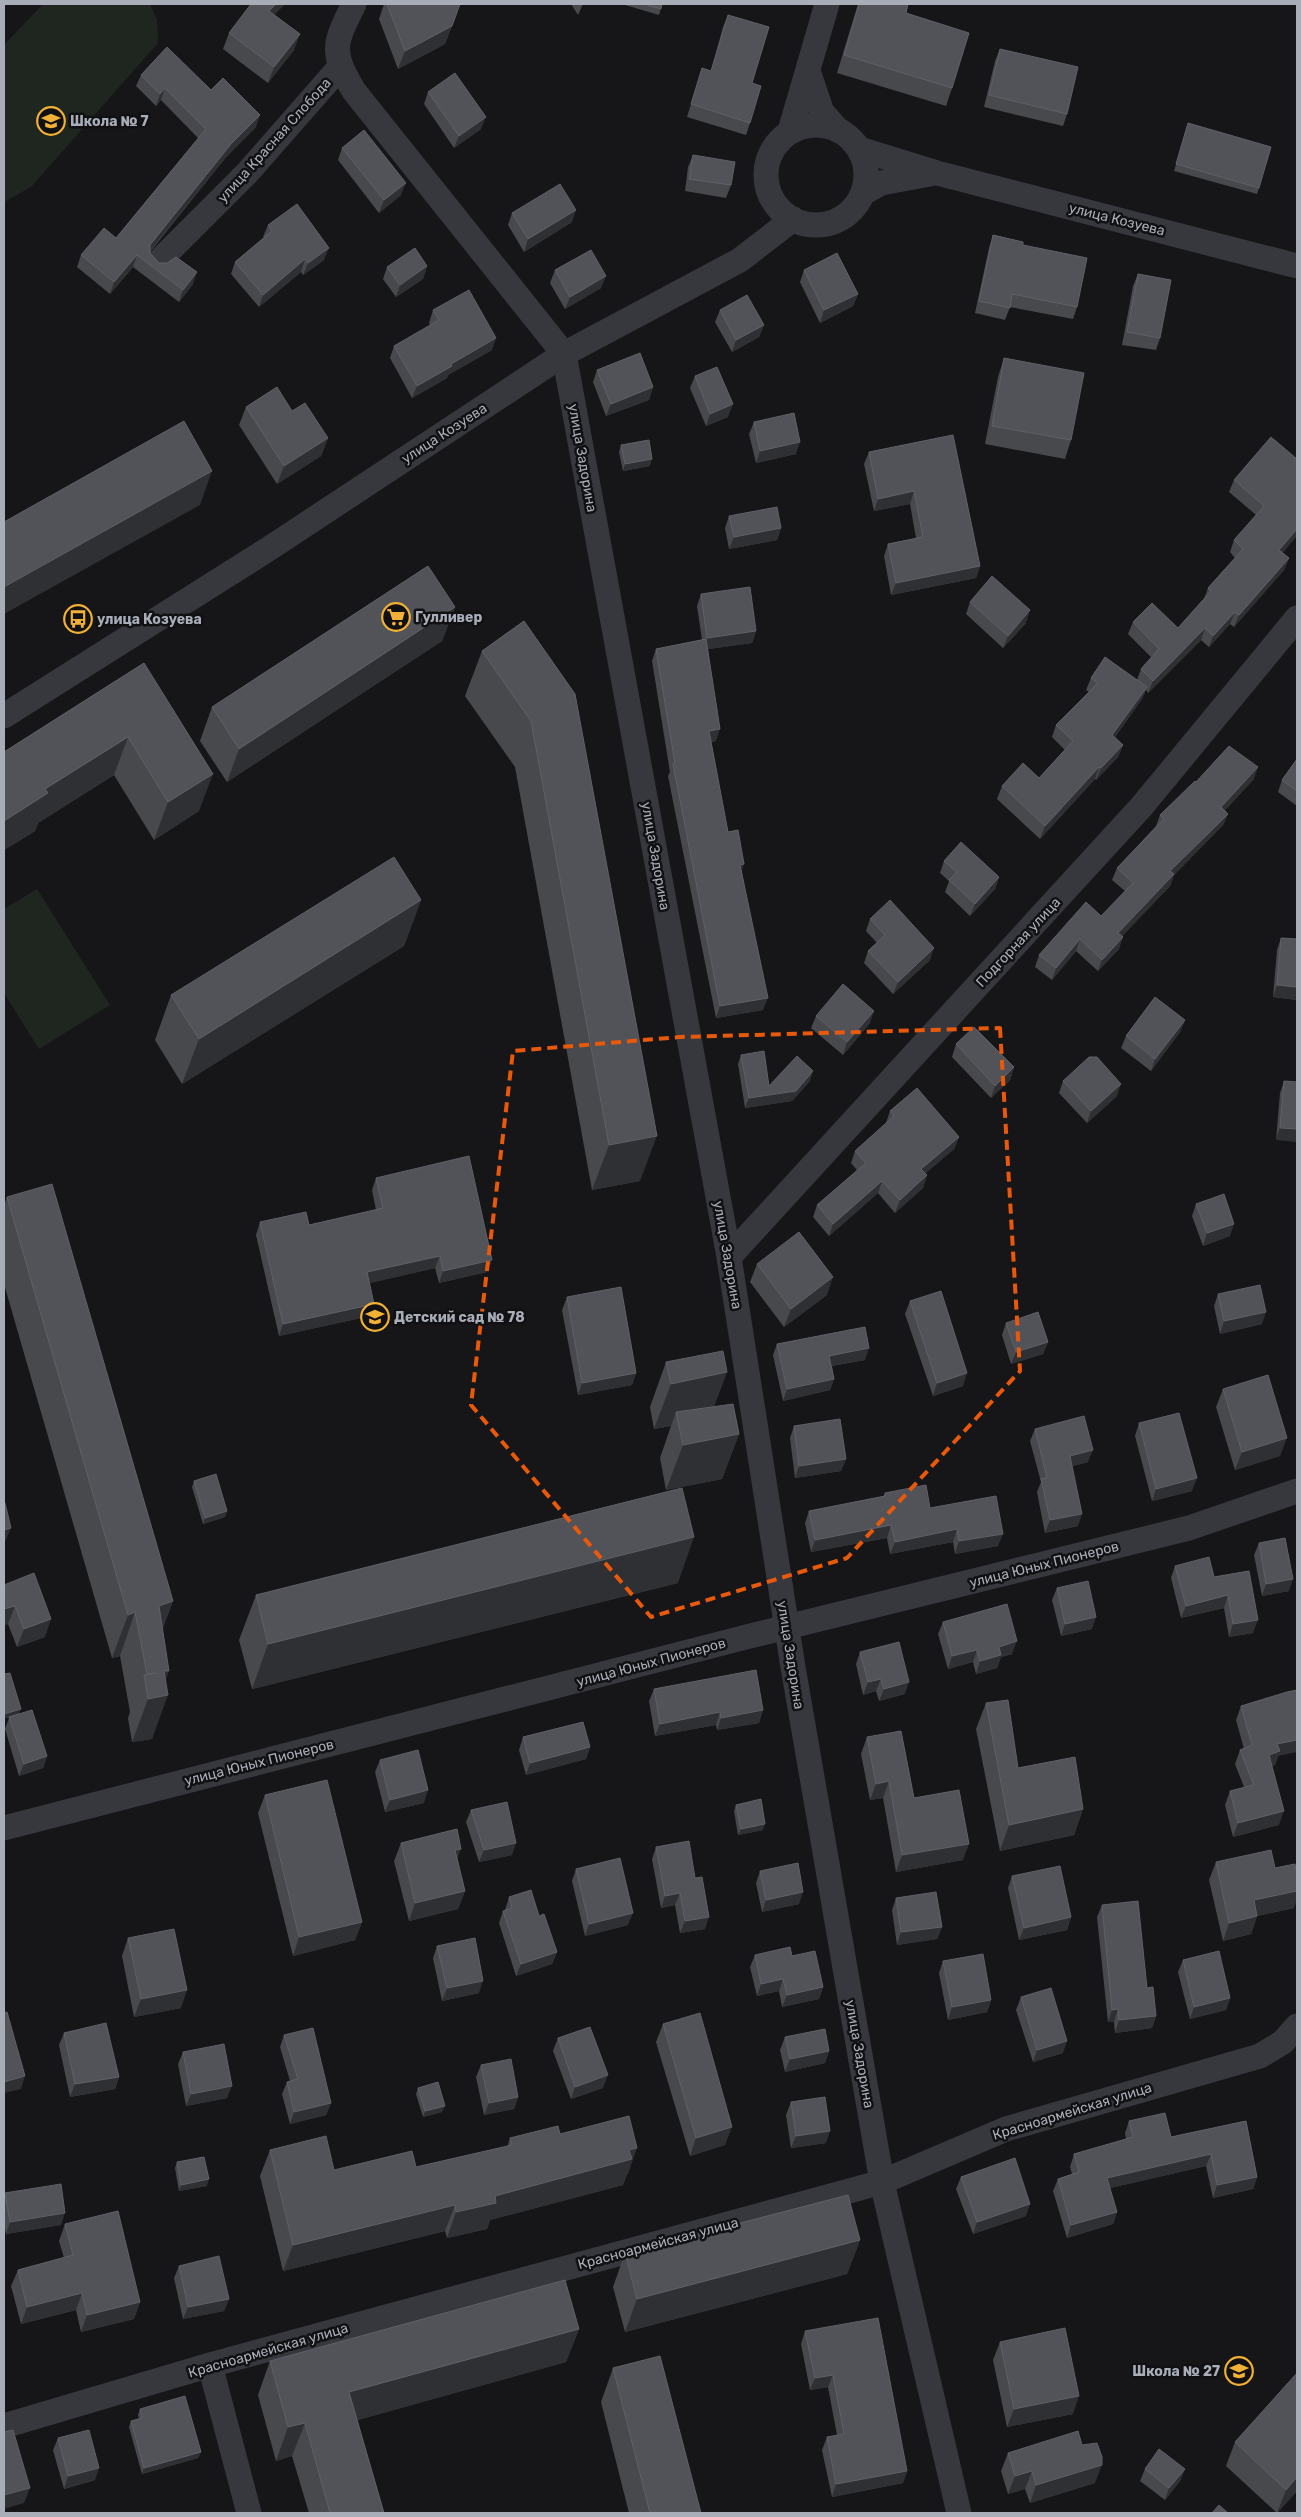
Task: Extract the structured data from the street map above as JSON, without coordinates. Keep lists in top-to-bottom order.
{
  "streets": {
    "street": [
      "улица Красная Слобода",
      "улица Козуева",
      "улица Задорина",
      "Подгорная улица",
      "улица Юных Пионеров",
      "Красноармейская улица"
    ]
  },
  "crossings": [
    ["улица Красная Слобода", "улица Задорина"],
    ["улица Козуева", "улица Задорина"],
    ["улица Задорина", "Подгорная улица"],
    ["улица Задорина", "улица Юных Пионеров"],
    ["улица Задорина", "Красноармейская улица"]
  ],
  "places": {
    "school or university": ["Школа № 7", "Детский сад № 78", "Школа № 27"],
    "supermarket": ["Гулливер"],
    "bus stop": ["улица Козуева"]
  }
}
